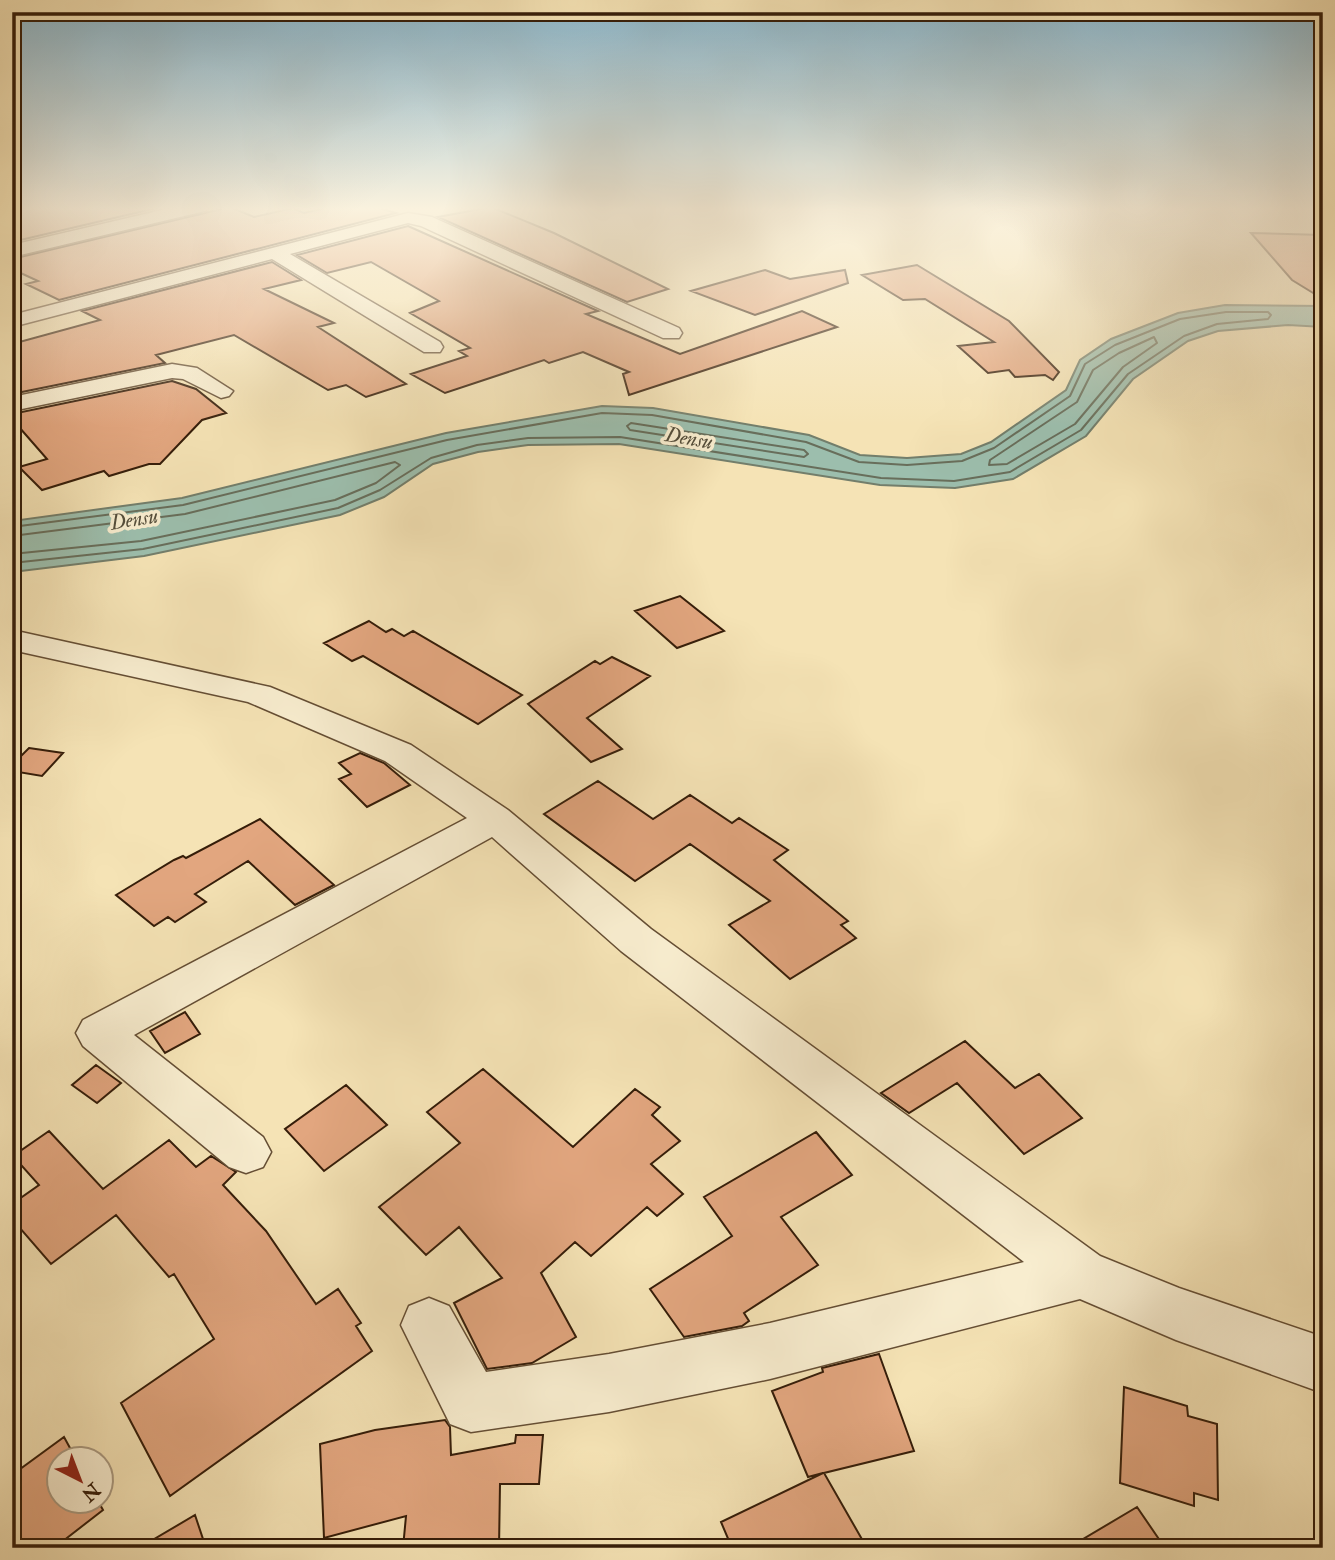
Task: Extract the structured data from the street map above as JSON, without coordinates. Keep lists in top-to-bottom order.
{
  "water": ["Densu"],
  "north": "bottom right"
}
